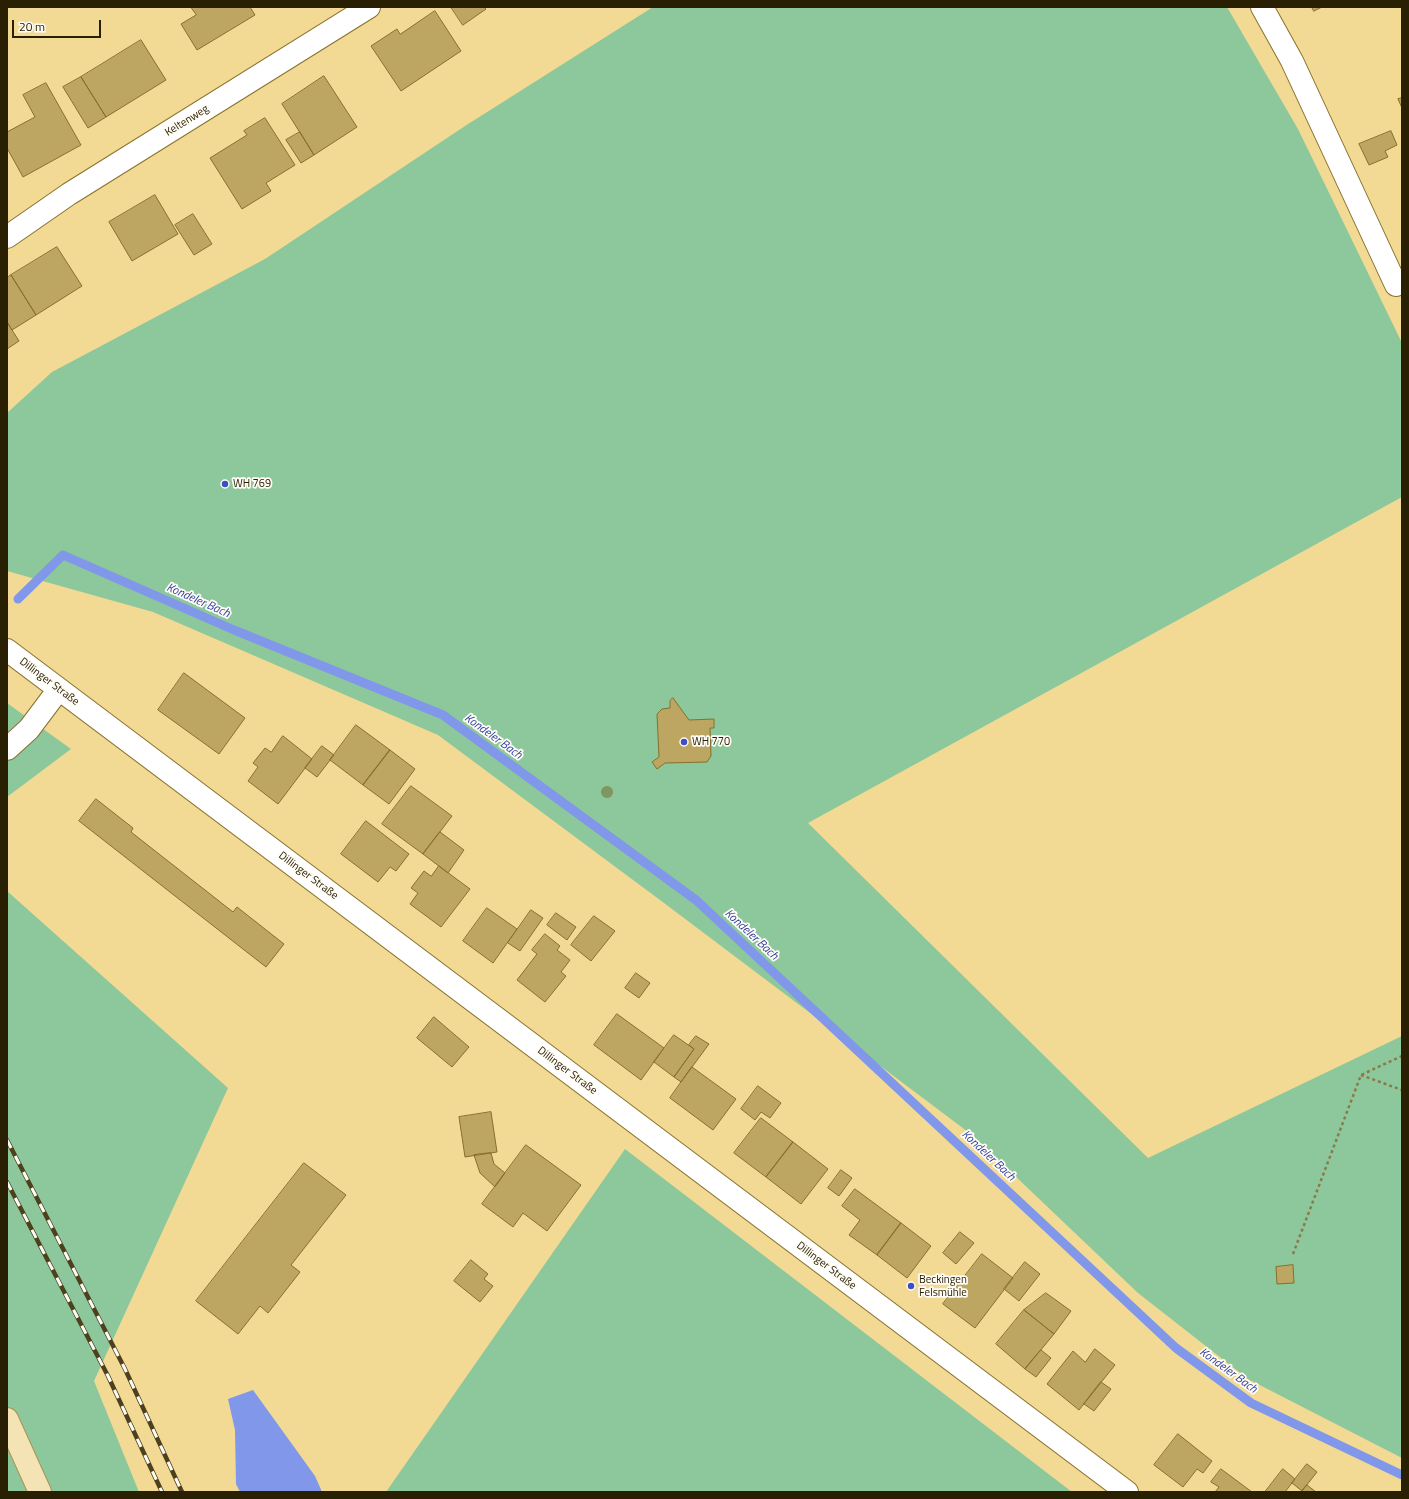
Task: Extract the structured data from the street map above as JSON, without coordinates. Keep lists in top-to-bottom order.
{
  "streets": {
    "street": ["Keltenweg", "Dillinger Straße"]
  },
  "water": ["Kondeler Bach"],
  "places": ["WH 769", "WH 770", "Beckingen Felsmühle"],
  "scale_bar": "20 m"
}
